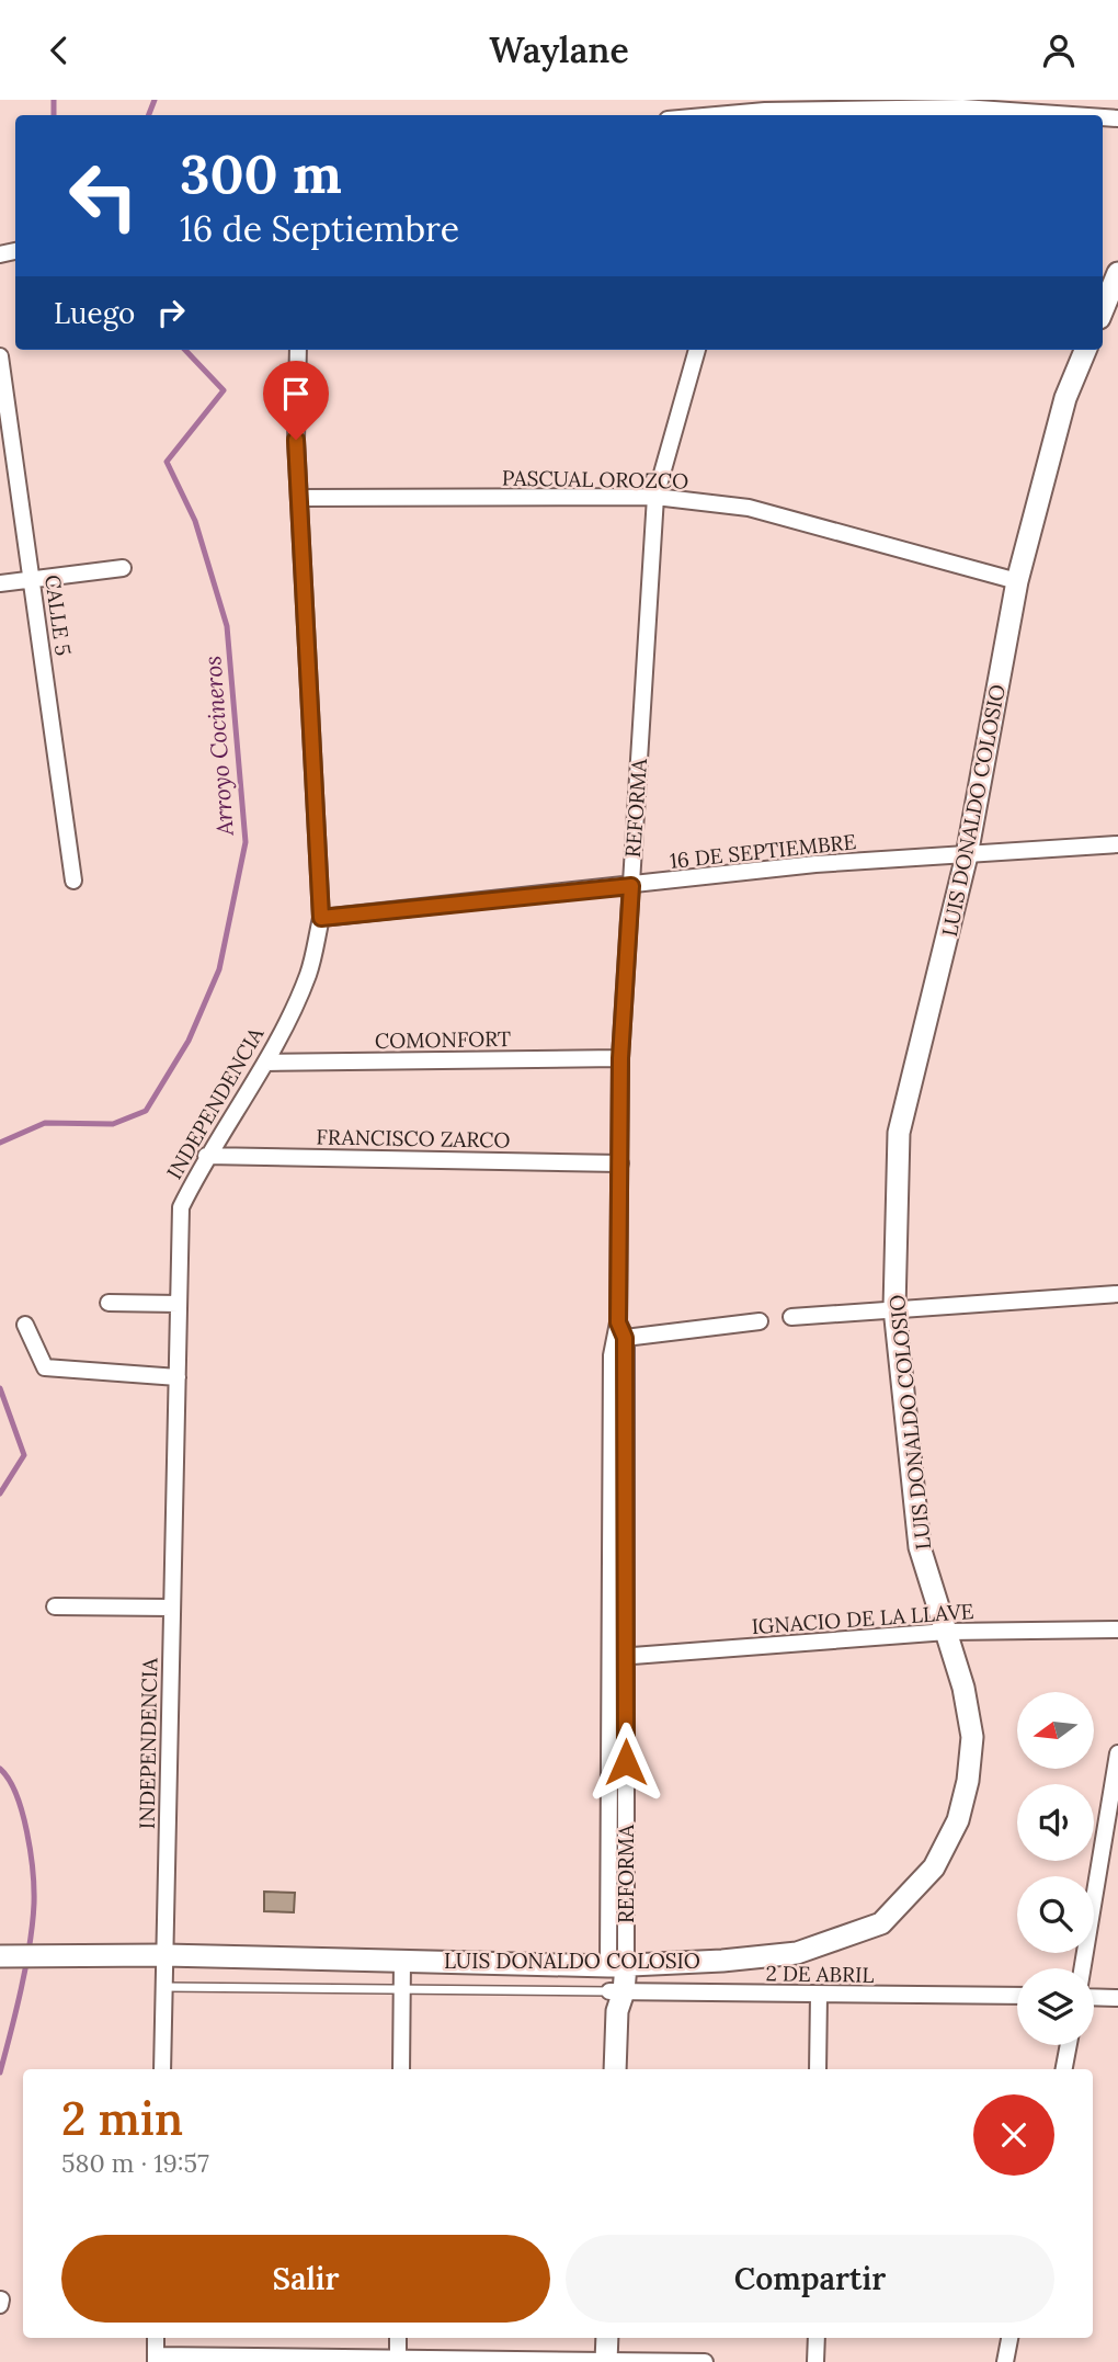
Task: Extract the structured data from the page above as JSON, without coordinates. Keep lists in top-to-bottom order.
{
  "streets": {
    "main road": ["REFORMA", "LUIS DONALDO COLOSIO"],
    "street": [
      "PASCUAL OROZCO",
      "CALLE 5",
      "16 DE SEPTIEMBRE",
      "COMONFORT",
      "INDEPENDENCIA",
      "FRANCISCO ZARCO",
      "IGNACIO DE LA LLAVE",
      "2 DE ABRIL"
    ]
  },
  "crossings": [
    ["PASCUAL OROZCO", "REFORMA"],
    ["PASCUAL OROZCO", "LUIS DONALDO COLOSIO"],
    ["PASCUAL OROZCO", "INDEPENDENCIA"],
    ["REFORMA", "LUIS DONALDO COLOSIO"],
    ["REFORMA", "16 DE SEPTIEMBRE"],
    ["REFORMA", "COMONFORT"],
    ["REFORMA", "FRANCISCO ZARCO"],
    ["REFORMA", "IGNACIO DE LA LLAVE"],
    ["REFORMA", "2 DE ABRIL"],
    ["LUIS DONALDO COLOSIO", "16 DE SEPTIEMBRE"],
    ["LUIS DONALDO COLOSIO", "INDEPENDENCIA"],
    ["LUIS DONALDO COLOSIO", "IGNACIO DE LA LLAVE"],
    ["LUIS DONALDO COLOSIO", "2 DE ABRIL"],
    ["16 DE SEPTIEMBRE", "INDEPENDENCIA"],
    ["COMONFORT", "INDEPENDENCIA"],
    ["INDEPENDENCIA", "FRANCISCO ZARCO"]
  ],
  "water": ["Arroyo Cocineros"],
  "north": "left",
  "page": {
    "header": "Waylane",
    "turn": ["300 m", "16 de Septiembre"],
    "then": "Luego",
    "heading": ["2 min", "580 m · 19:57"],
    "buttons": ["Salir", "Compartir"]
  }
}
